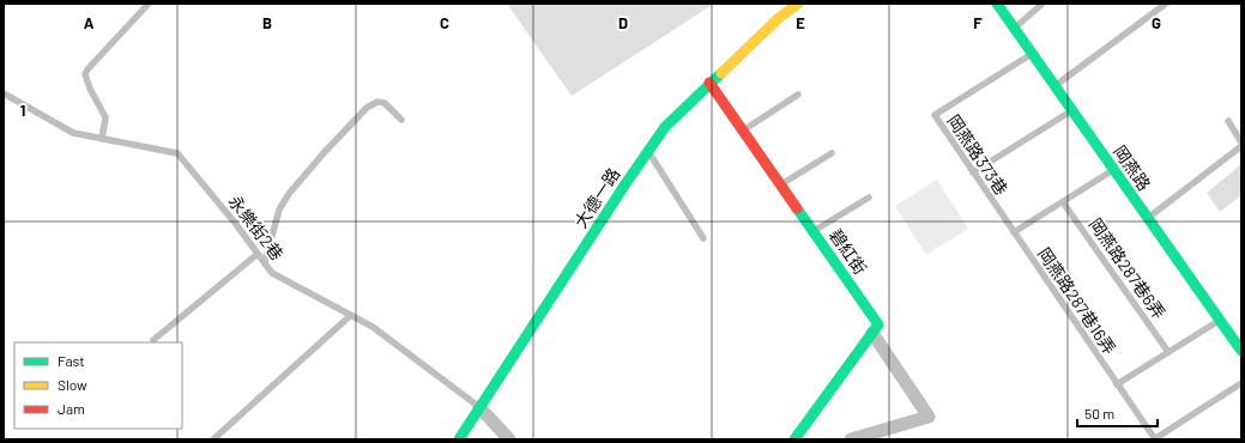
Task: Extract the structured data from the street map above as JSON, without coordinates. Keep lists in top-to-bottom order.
{
  "streets": {
    "street": ["岡燕路", "大德一路", "碧紅街"],
    "lane": [
      "岡燕路373巷",
      "永樂街2巷",
      "岡燕路287巷6弄",
      "岡燕路287巷16弄"
    ]
  },
  "crossings": [
    ["岡燕路373巷", "岡燕路"],
    ["岡燕路373巷", "岡燕路287巷16弄"],
    ["大德一路", "永樂街2巷"],
    ["大德一路", "碧紅街"]
  ],
  "legend": ["Fast", "Slow", "Jam"],
  "scale_bar": "50 m",
  "grid": {
    "columns": [
      "A",
      "B",
      "C",
      "D",
      "E",
      "F",
      "G"
    ],
    "rows": ["1"]
  }
}
